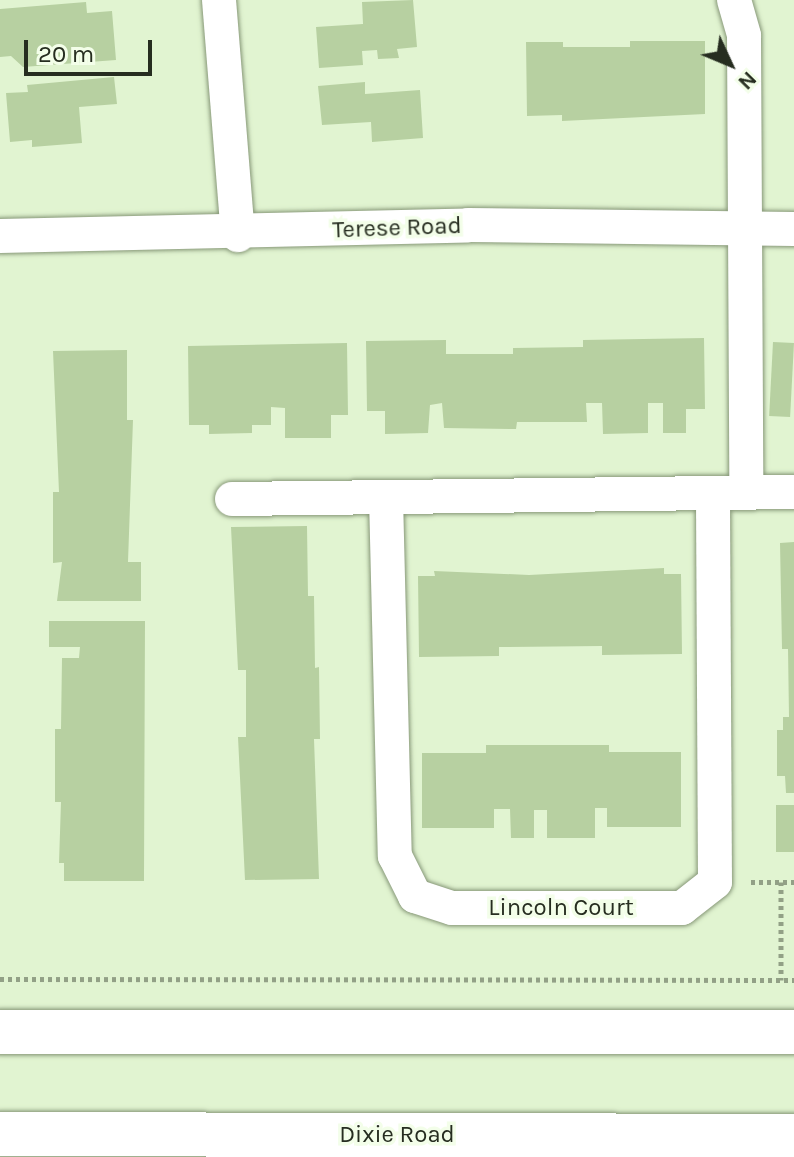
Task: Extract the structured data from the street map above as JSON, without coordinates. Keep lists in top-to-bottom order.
{
  "streets": {
    "main road": ["Dixie Road"],
    "street": ["Terese Road", "Lincoln Court"]
  },
  "crossings": [
    ["Terese Road", "Lincoln Court"]
  ],
  "scale_bar": "20 m",
  "north": "bottom right"
}
